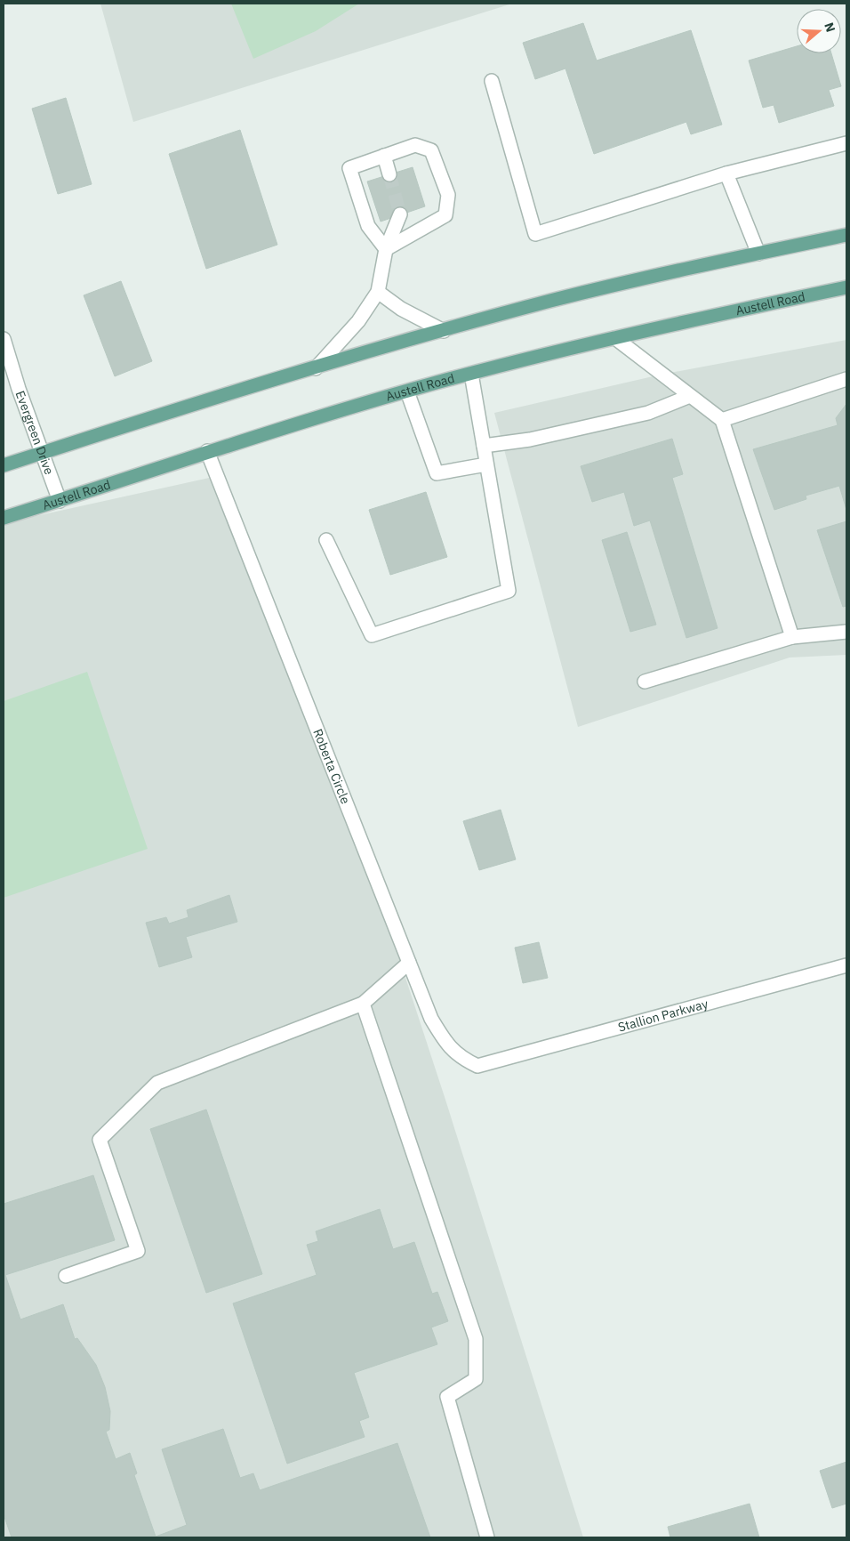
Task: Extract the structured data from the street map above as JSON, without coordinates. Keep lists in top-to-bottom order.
{
  "streets": {
    "main road": ["Austell Road"],
    "street": ["Evergreen Drive", "Roberta Circle", "Stallion Parkway"]
  },
  "crossings": [
    ["Austell Road", "Evergreen Drive"],
    ["Austell Road", "Roberta Circle"],
    ["Roberta Circle", "Stallion Parkway"]
  ],
  "north": "right"
}
